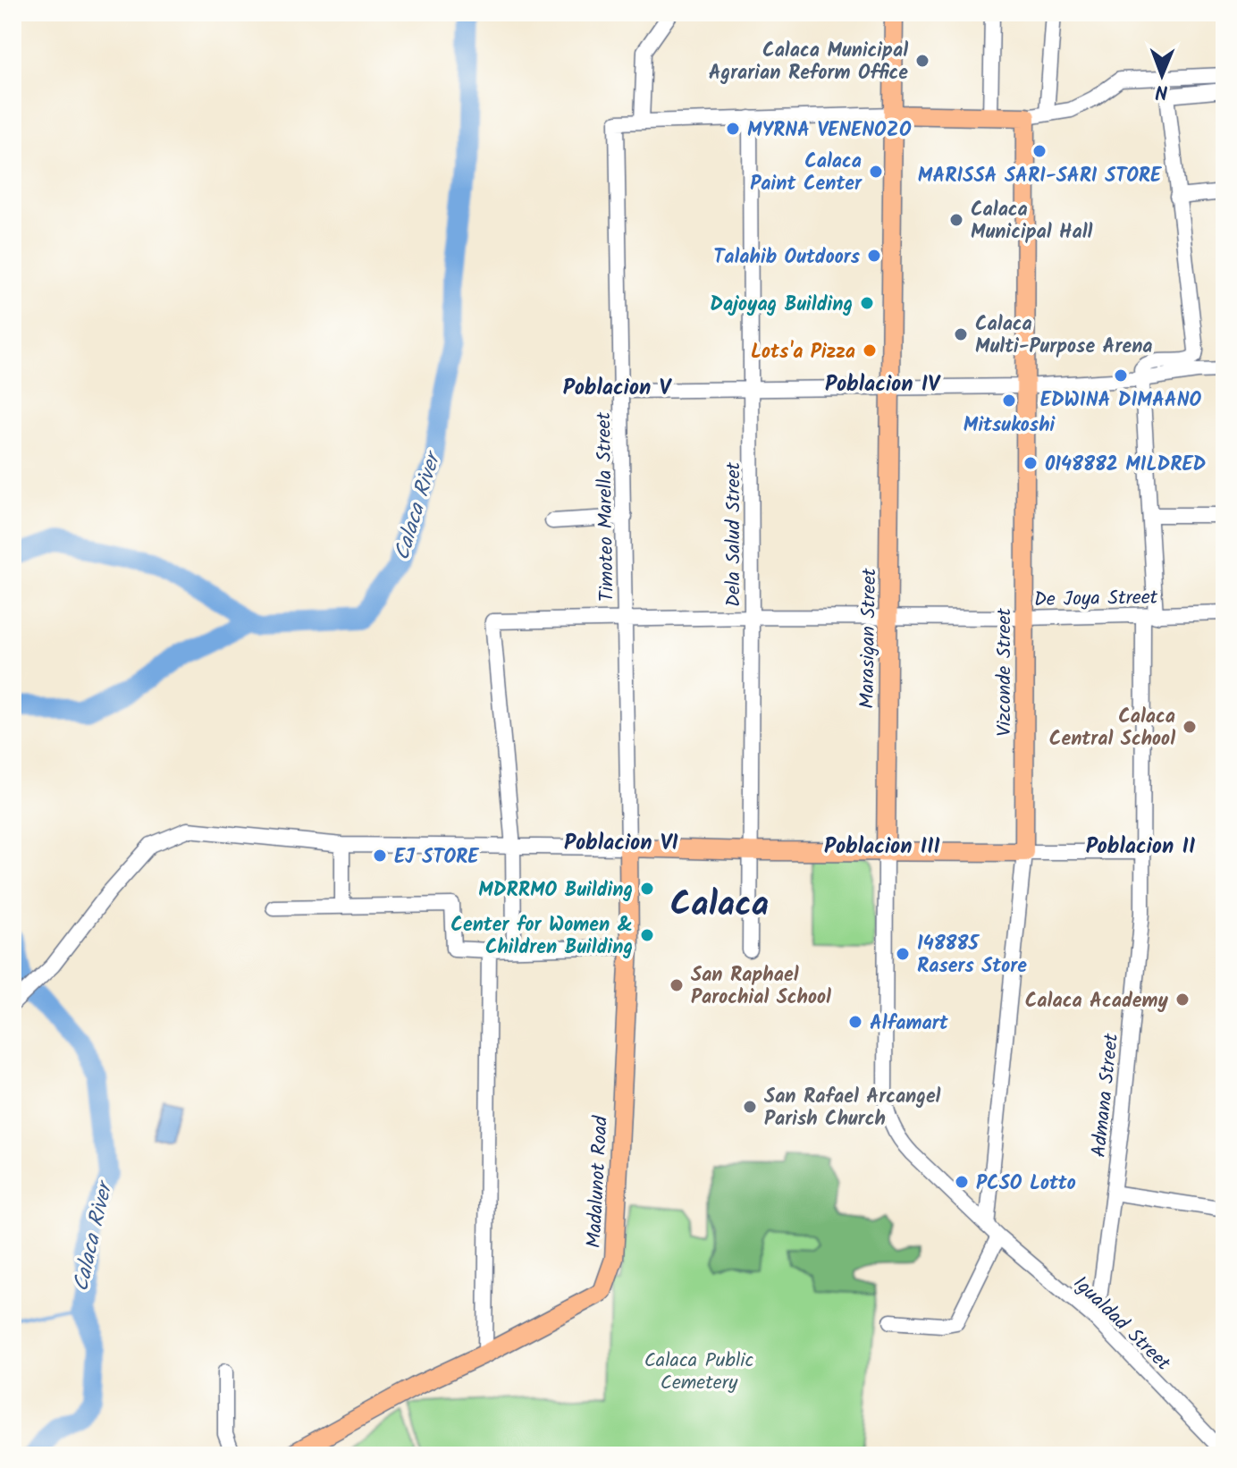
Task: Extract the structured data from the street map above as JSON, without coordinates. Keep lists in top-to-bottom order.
{
  "streets": {
    "main road": ["Marasigan Street", "Vizconde Street", "Madalunot Road"],
    "street": [
      "Timoteo Marella Street",
      "Dela Salud Street",
      "De Joya Street",
      "Admana Street",
      "Igualdad Street"
    ]
  },
  "crossings": [
    ["Timoteo Marella Street", "De Joya Street"],
    ["Timoteo Marella Street", "Madalunot Road"],
    ["Dela Salud Street", "De Joya Street"],
    ["De Joya Street", "Marasigan Street"],
    ["De Joya Street", "Vizconde Street"],
    ["De Joya Street", "Admana Street"],
    ["Marasigan Street", "Vizconde Street"],
    ["Marasigan Street", "Igualdad Street"],
    ["Vizconde Street", "Igualdad Street"],
    ["Admana Street", "Igualdad Street"]
  ],
  "districts": [
    "Poblacion IV",
    "Poblacion V",
    "Poblacion VI",
    "Poblacion III",
    "Poblacion II",
    "Calaca"
  ],
  "water": ["Calaca River"],
  "parks": ["Calaca Public Cemetery"],
  "places": [
    "Calaca Municipal Agrarian Reform Office",
    "MYRNA VENENOZO",
    "MARISSA SARI-SARI STORE",
    "Calaca Paint Center",
    "Calaca Municipal Hall",
    "Talahib Outdoors",
    "Dajoyag Building",
    "Calaca Multi-Purpose Arena",
    "Lots'a Pizza",
    "EDWINA DIMAANO",
    "Mitsukoshi",
    "0148882 MILDRED",
    "Calaca Central School",
    "EJ STORE",
    "MDRRMO Building",
    "Center for Women & Children Building",
    "148885 Rasers Store",
    "San Raphael Parochial School",
    "Calaca Academy",
    "Alfamart",
    "San Rafael Arcangel Parish Church",
    "PCSO Lotto"
  ],
  "north": "bottom"
}
